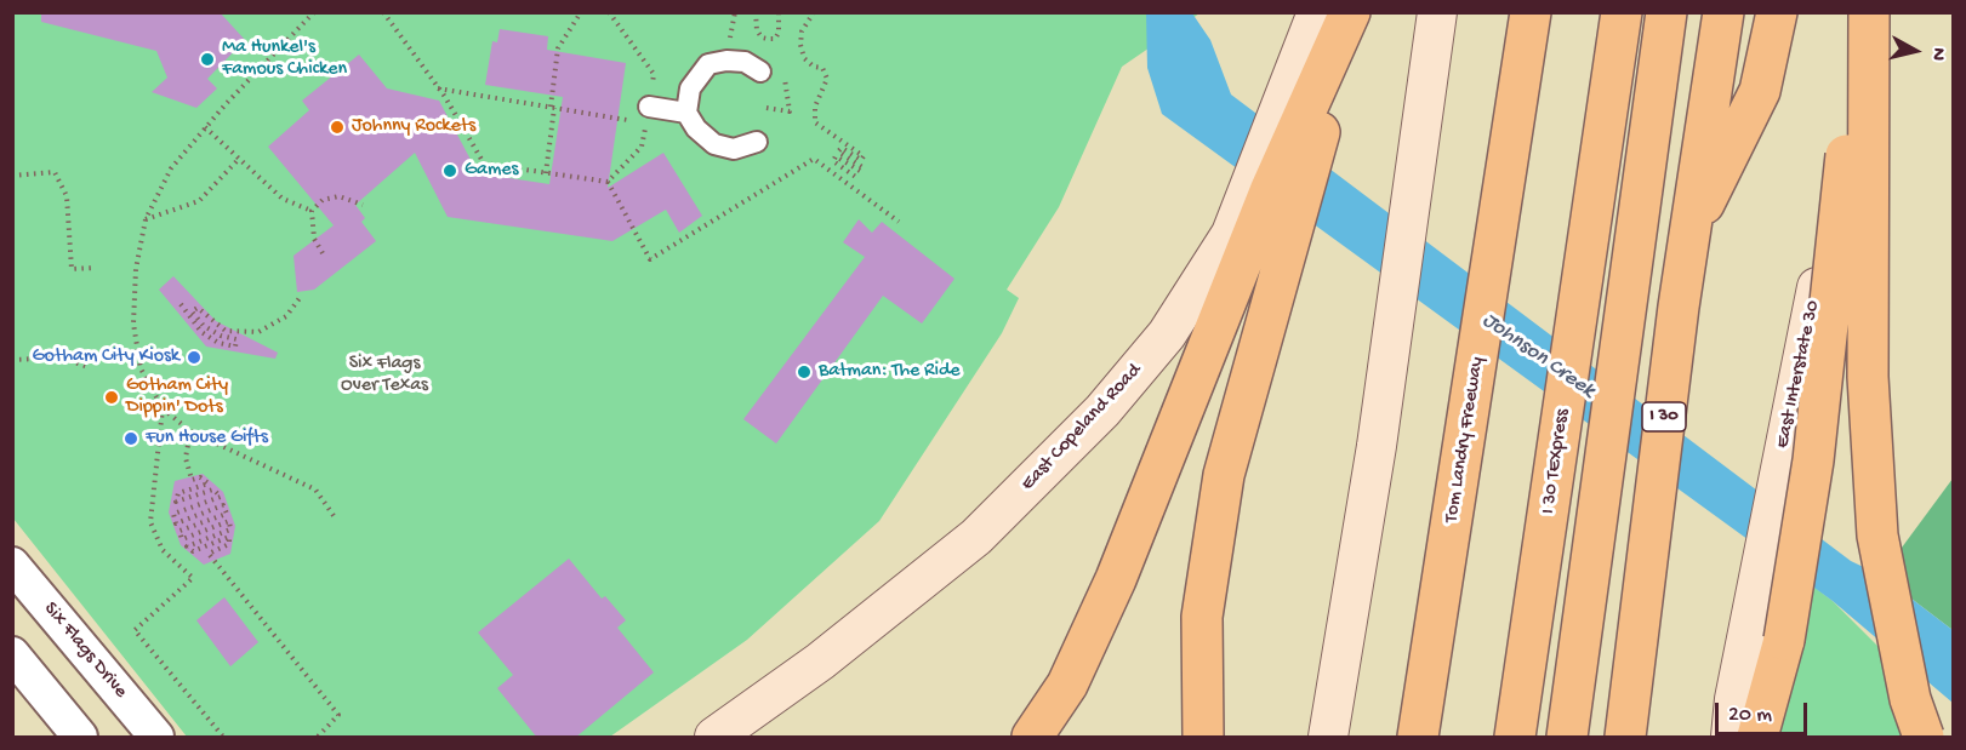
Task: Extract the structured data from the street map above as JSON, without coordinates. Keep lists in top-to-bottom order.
{
  "streets": {
    "highway": ["I 30", "Tom Landry Freeway", "I 30 TEXpress"],
    "main road": ["East Interstate 30", "East Copeland Road"],
    "street": ["Six Flags Drive"]
  },
  "water": ["Johnson Creek"],
  "parks": ["Six Flags Over Texas"],
  "places": [
    "Ma Hunkel's Famous Chicken",
    "Johnny Rockets",
    "Games",
    "Gotham City Kiosk",
    "Batman: The Ride",
    "Gotham City Dippin' Dots",
    "Fun House Gifts"
  ],
  "scale_bar": "20 m",
  "north": "right"
}
